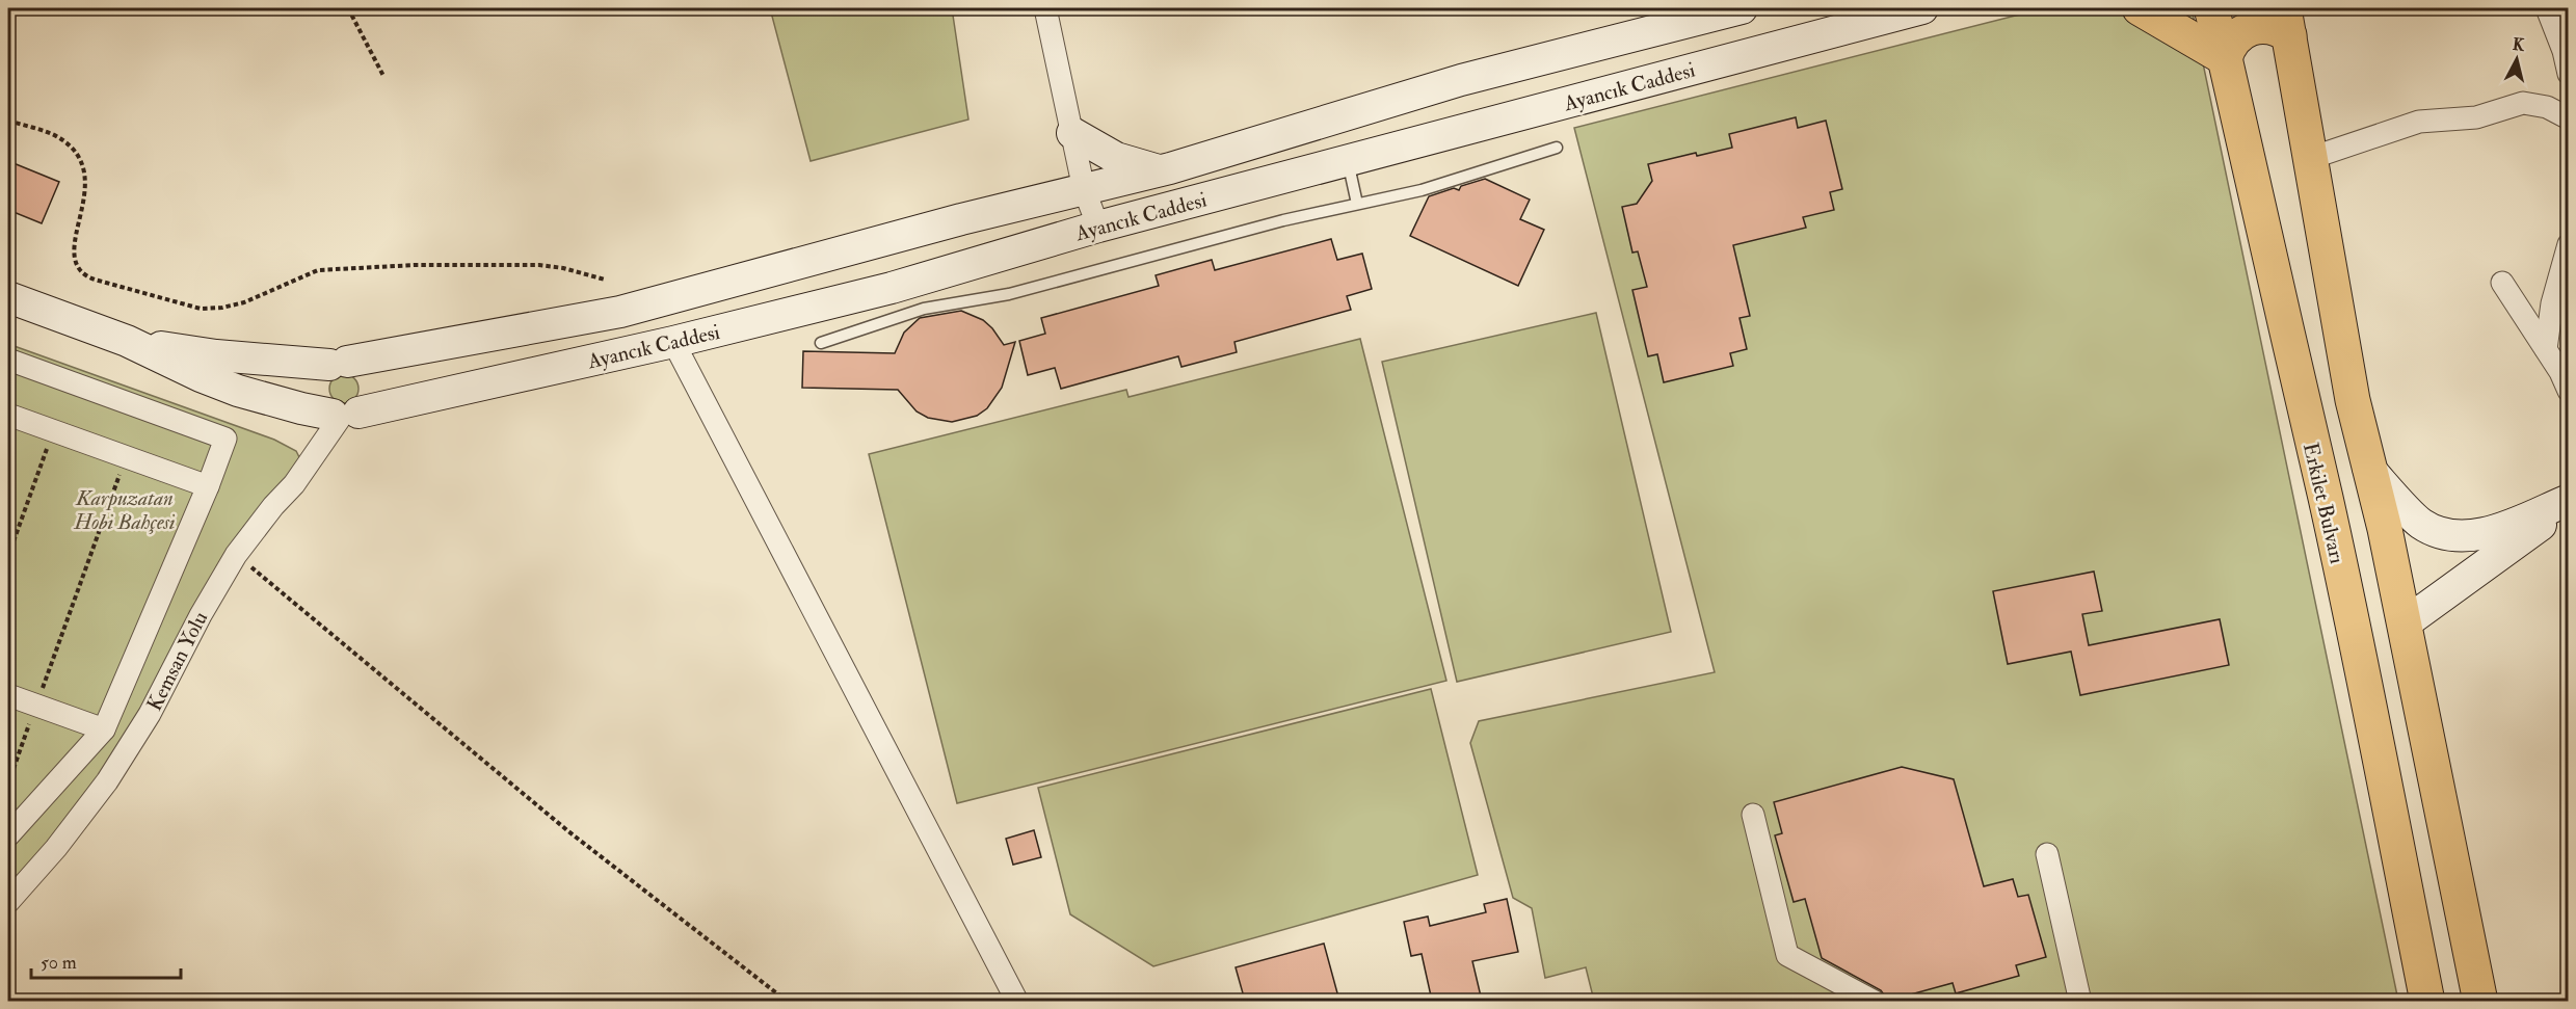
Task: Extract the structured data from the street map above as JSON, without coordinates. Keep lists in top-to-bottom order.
{
  "streets": {
    "main road": ["Erkilet Bulvarı"],
    "street": ["Ayancık Caddesi", "Kemsan Yolu"]
  },
  "crossings": [
    ["Ayancık Caddesi", "Kemsan Yolu"]
  ],
  "parks": ["Karpuzatan Hobi Bahçesi"],
  "scale_bar": "50 m",
  "north": "top"
}
